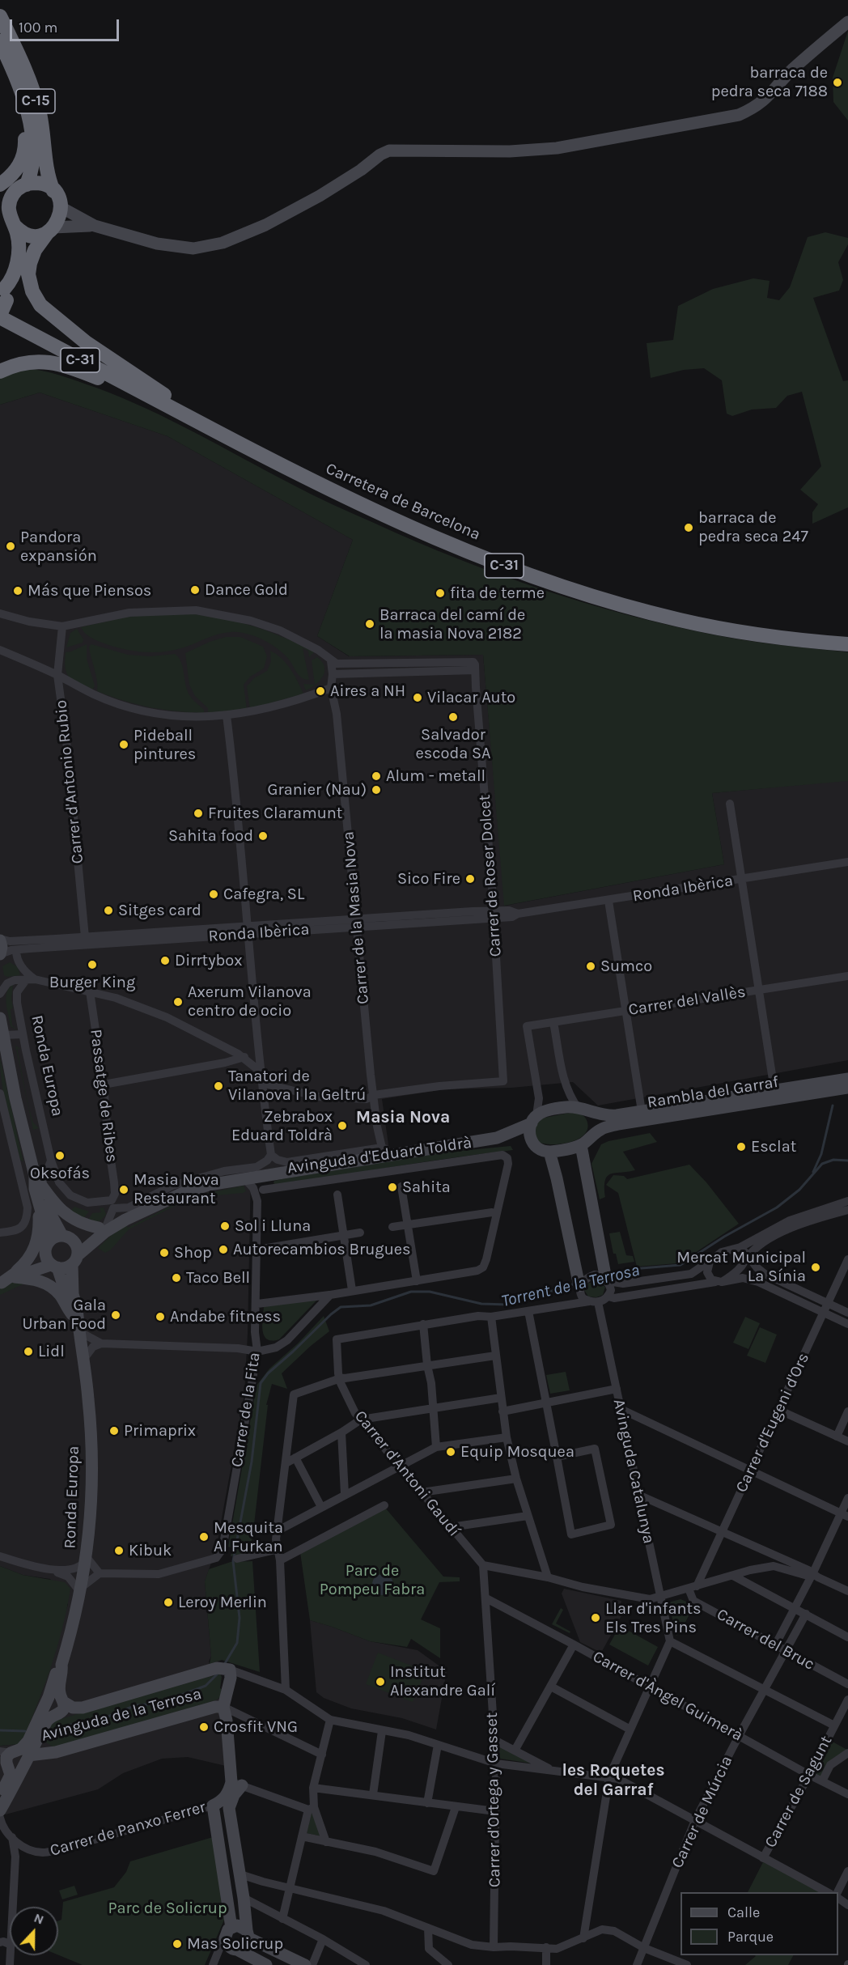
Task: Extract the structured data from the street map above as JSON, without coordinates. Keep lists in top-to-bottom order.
{
  "streets": {
    "highway": ["C-15", "C-31", "Carretera de Barcelona"],
    "street": [
      "Carrer d'Antonio Rubio",
      "Carrer de Roser Dolcet",
      "Ronda Ibèrica",
      "Carrer de la Masia Nova",
      "Carrer del Vallès",
      "Ronda Europa",
      "Rambla del Garraf",
      "Passatge de Ribes",
      "Avinguda d'Eduard Toldrà",
      "Carrer de la Fita",
      "Carrer d'Eugeni d'Ors",
      "Avinguda Catalunya",
      "Carrer d'Antoni Gaudí",
      "Carrer del Bruc",
      "Carrer d'Àngel Guimerà",
      "Avinguda de la Terrosa",
      "Carrer de Sagunt",
      "Carrer d'Ortega y Gasset",
      "Carrer de Múrcia",
      "Carrer de Panxo Ferrer"
    ]
  },
  "crossings": [
    ["C-15", "Carretera de Barcelona"],
    ["Carrer d'Antonio Rubio", "Ronda Ibèrica"],
    ["Carrer de Roser Dolcet", "Ronda Ibèrica"],
    ["Carrer de Roser Dolcet", "Carrer de la Masia Nova"],
    ["Ronda Ibèrica", "Carrer de la Masia Nova"],
    ["Carrer de la Masia Nova", "Avinguda d'Eduard Toldrà"],
    ["Carrer del Vallès", "Rambla del Garraf"],
    ["Ronda Europa", "Passatge de Ribes"],
    ["Ronda Europa", "Avinguda d'Eduard Toldrà"],
    ["Ronda Europa", "Avinguda de la Terrosa"],
    ["Passatge de Ribes", "Avinguda d'Eduard Toldrà"],
    ["Avinguda d'Eduard Toldrà", "Carrer de la Fita"],
    ["Carrer d'Eugeni d'Ors", "Carrer del Bruc"],
    ["Carrer d'Antoni Gaudí", "Carrer d'Ortega y Gasset"],
    ["Carrer del Bruc", "Carrer de Múrcia"],
    ["Carrer d'Àngel Guimerà", "Carrer de Sagunt"],
    ["Carrer d'Àngel Guimerà", "Carrer d'Ortega y Gasset"],
    ["Carrer d'Àngel Guimerà", "Carrer de Múrcia"]
  ],
  "districts": ["Masia Nova", "les Roquetes del Garraf"],
  "water": ["Torrent de la Terrosa"],
  "parks": ["Parc de Pompeu Fabra", "Parc de Solicrup"],
  "places": [
    "barraca de pedra seca 7188",
    "barraca de pedra seca 247",
    "Pandora expansión",
    "Dance Gold",
    "Más que Piensos",
    "fita de terme",
    "Barraca del camí de la masia Nova 2182",
    "Aires a NH",
    "Vilacar Auto",
    "Salvador escoda SA",
    "Pideball pintures",
    "Alum - metall",
    "Granier (Nau)",
    "Fruites Claramunt",
    "Sahita food",
    "Sico Fire",
    "Cafegra, SL",
    "Sitges card",
    "Dirrtybox",
    "Burger King",
    "Sumco",
    "Axerum Vilanova centro de ocio",
    "Tanatori de Vilanova i la Geltrú",
    "Zebrabox Eduard Toldrà",
    "Esclat",
    "Oksofás",
    "Sahita",
    "Masia Nova Restaurant",
    "Sol i Lluna",
    "Autorecambios Brugues",
    "Shop",
    "Mercat Municipal La Sínia",
    "Taco Bell",
    "Gala Urban Food",
    "Andabe fitness",
    "Lidl",
    "Primaprix",
    "Equip Mosquea",
    "Mesquita Al Furkan",
    "Kibuk",
    "Leroy Merlin",
    "Llar d'infants Els Tres Pins",
    "Institut Alexandre Galí",
    "Crosfit VNG",
    "Mas Solicrup"
  ],
  "legend": ["Calle", "Parque"],
  "scale_bar": "100 m",
  "north": "top"
}
